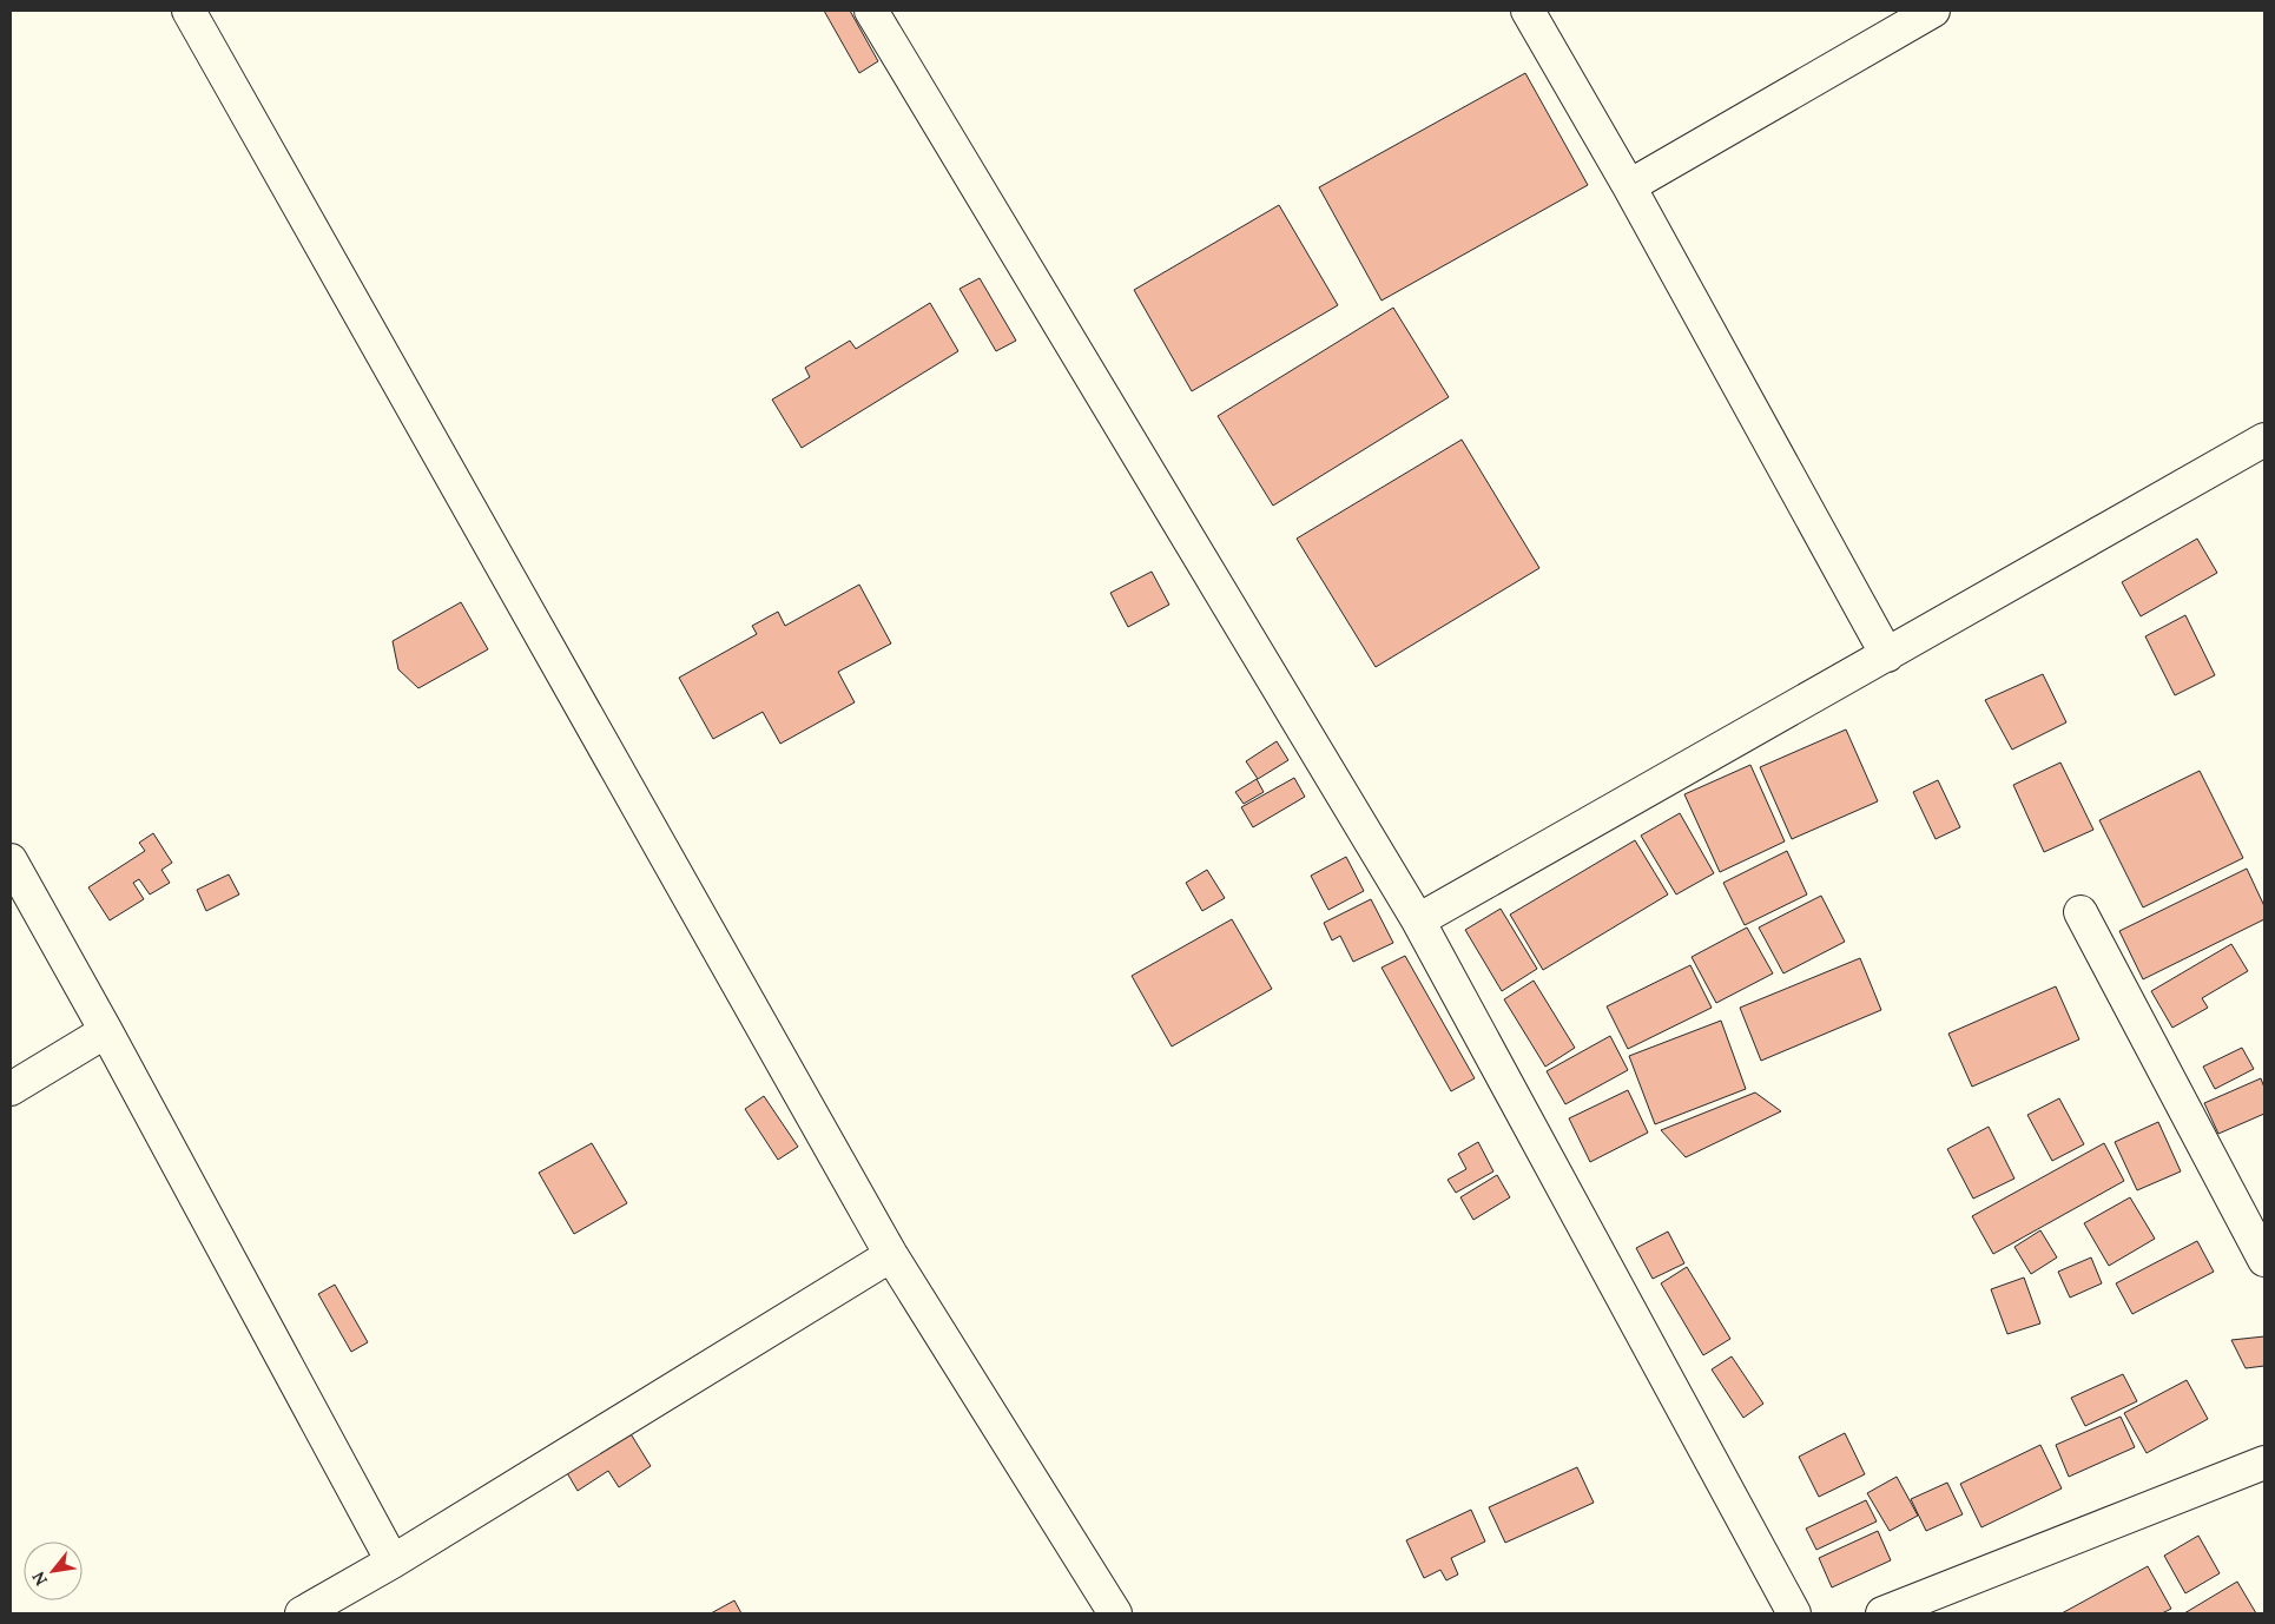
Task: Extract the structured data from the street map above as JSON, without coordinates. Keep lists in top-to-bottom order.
{
  "north": "bottom left"
}
